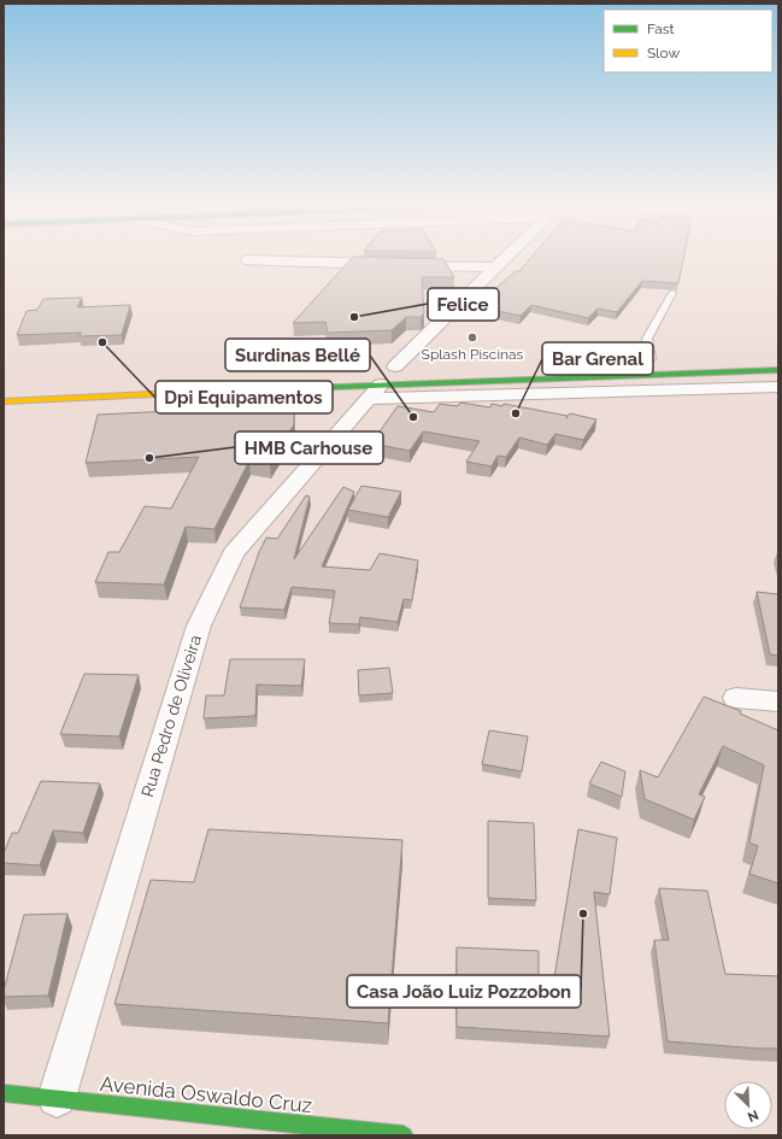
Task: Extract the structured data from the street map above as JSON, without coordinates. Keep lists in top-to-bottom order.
{
  "streets": {
    "main road": ["Avenida Oswaldo Cruz"],
    "street": ["Rua Pedro de Oliveira"]
  },
  "crossings": [
    ["Rua Pedro de Oliveira", "Avenida Oswaldo Cruz"]
  ],
  "places": [
    "Felice",
    "Splash Piscinas",
    "Dpi Equipamentos",
    "Bar Grenal",
    "Surdinas Bellé",
    "HMB Carhouse",
    "Casa João Luiz Pozzobon"
  ],
  "legend": ["Fast", "Slow"],
  "north": "bottom right"
}
